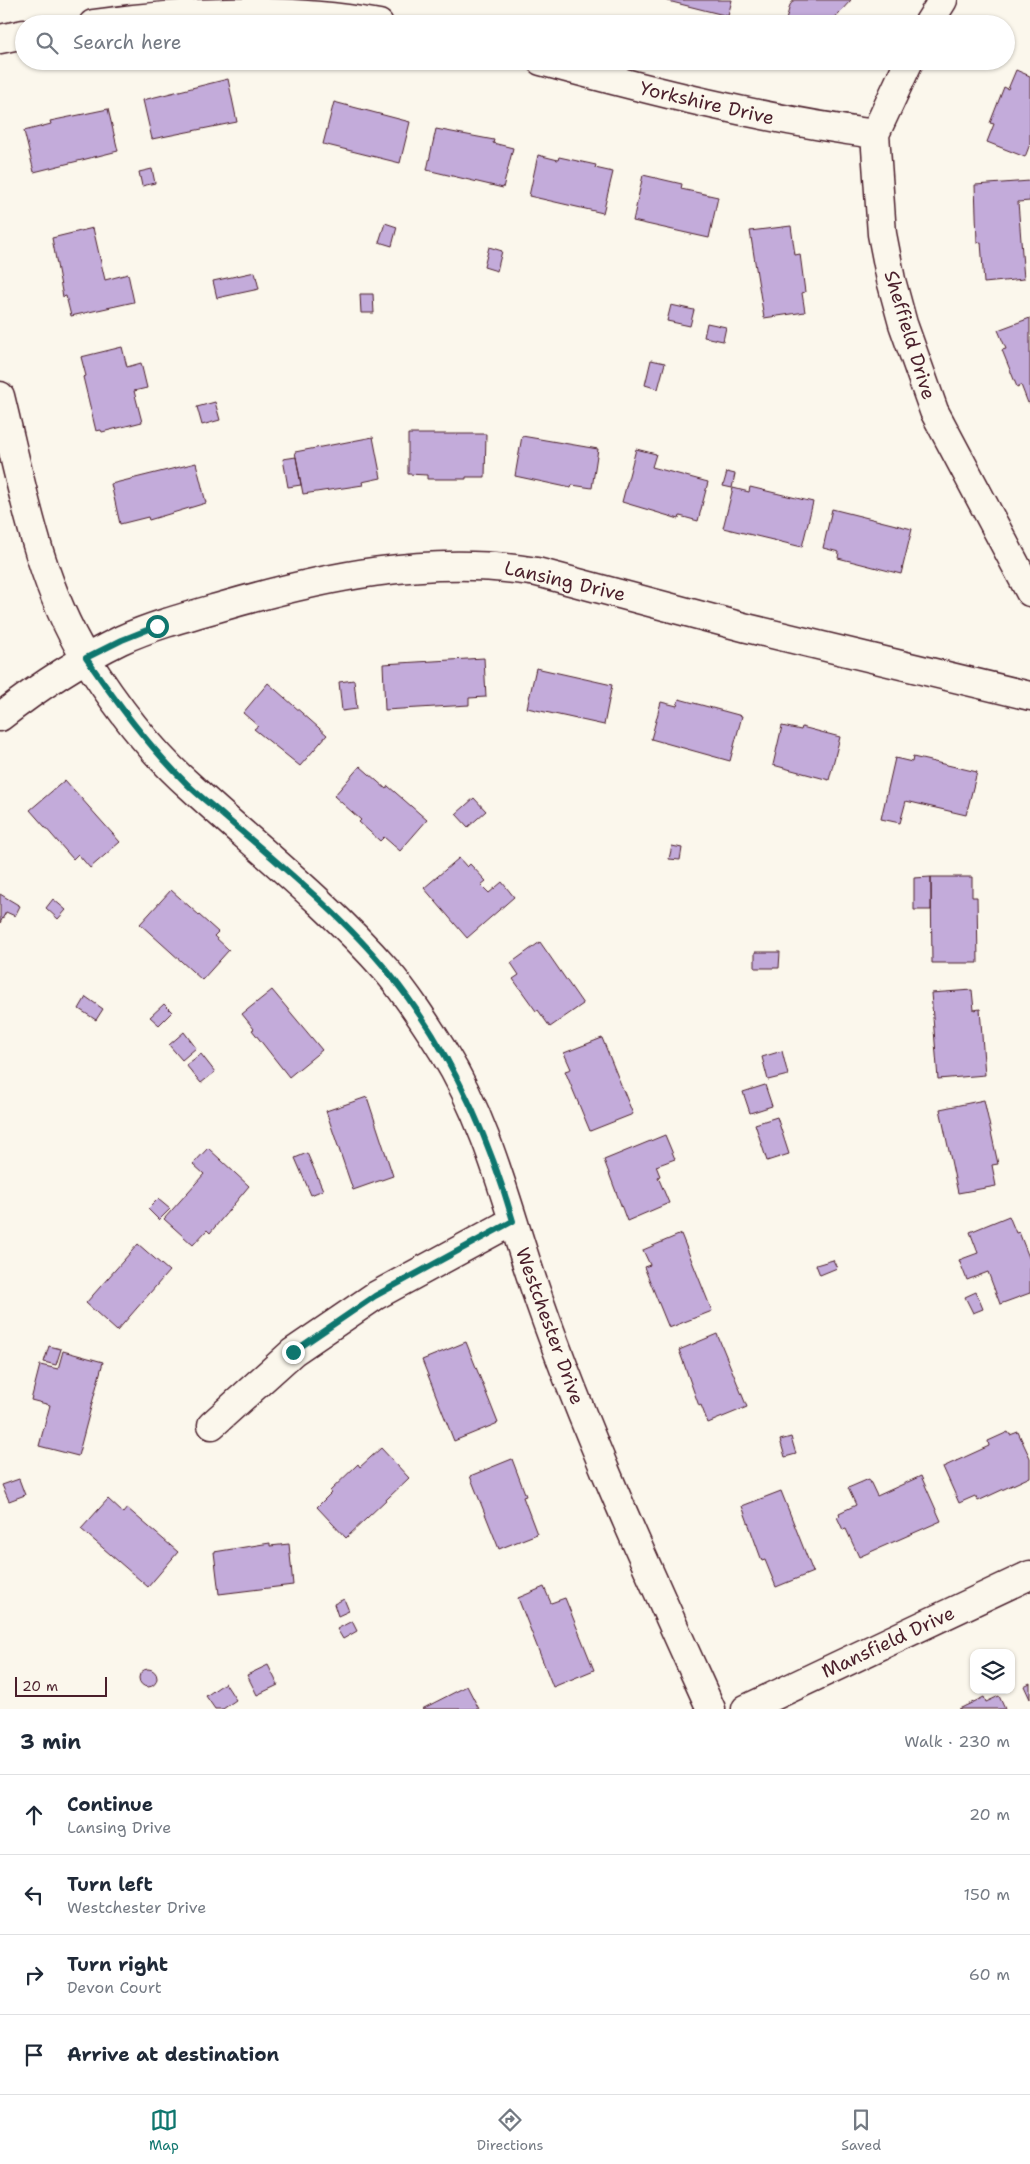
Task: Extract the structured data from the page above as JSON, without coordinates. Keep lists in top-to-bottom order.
{
  "streets": {
    "street": [
      "Yorkshire Drive",
      "Sheffield Drive",
      "Lansing Drive",
      "Westchester Drive",
      "Mansfield Drive"
    ]
  },
  "crossings": [
    ["Yorkshire Drive", "Sheffield Drive"],
    ["Lansing Drive", "Westchester Drive"]
  ],
  "scale_bar": "20 m",
  "page": {
    "search": "Search here",
    "scale": "20 m",
    "heading": ["3 min", "Walk · 230 m"],
    "list": [
      ["Continue", "Lansing Drive", "20 m"],
      ["Turn left", "Westchester Drive", "150 m"],
      ["Turn right", "Devon Court", "60 m"],
      "Arrive at destination"
    ],
    "nav": ["Map", "Directions", "Saved"]
  }
}
